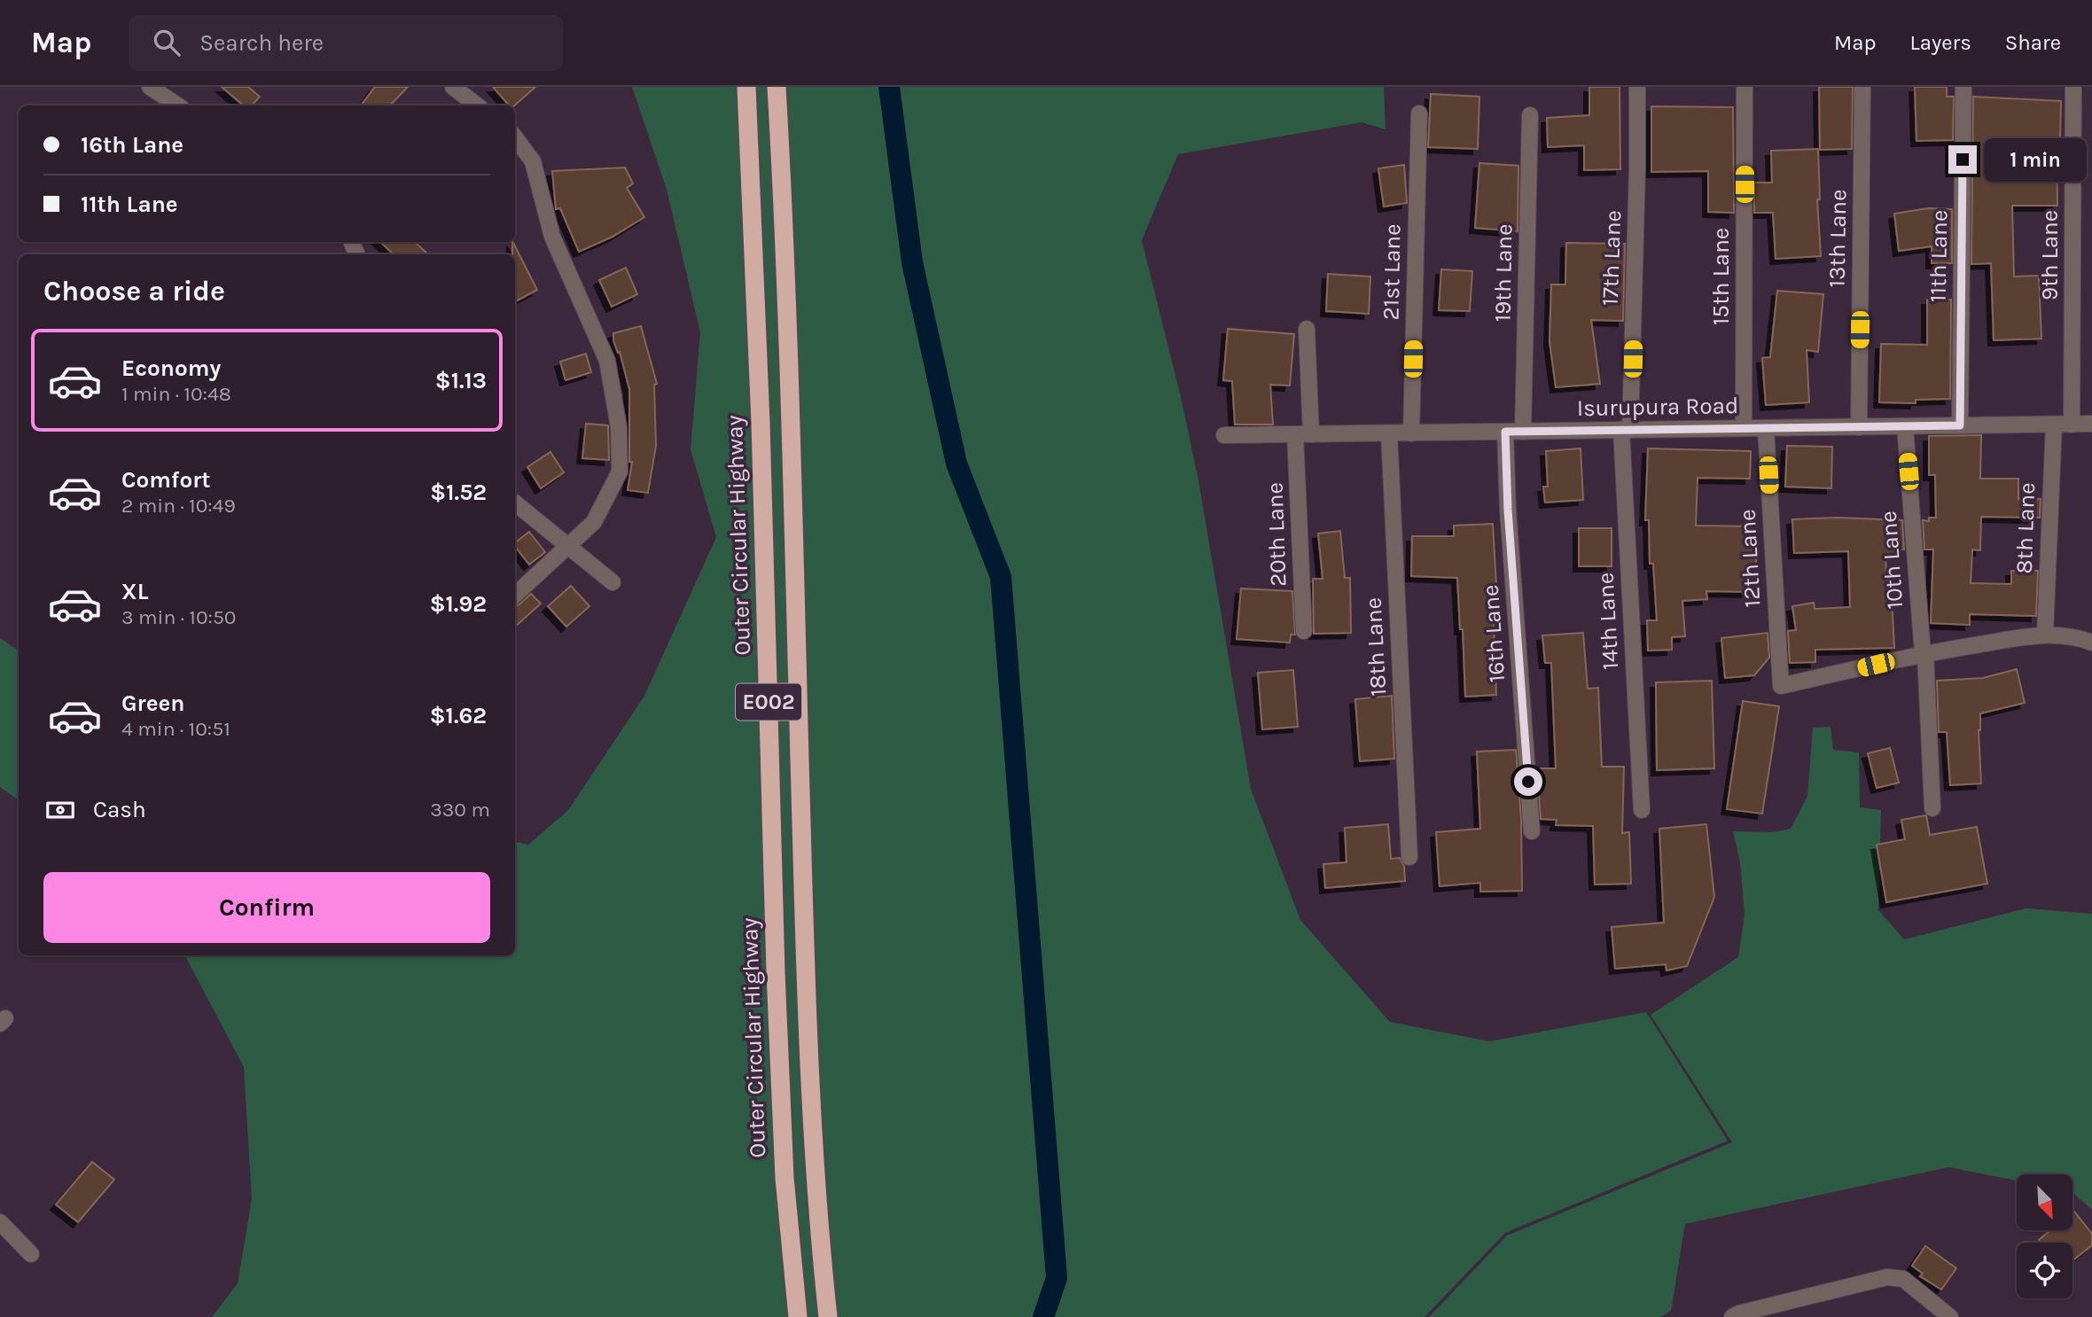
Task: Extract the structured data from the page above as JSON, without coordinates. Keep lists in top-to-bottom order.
{
  "streets": {
    "highway": ["Outer Circular Highway", "E002"],
    "street": [
      "13th Lane",
      "9th Lane",
      "11th Lane",
      "17th Lane",
      "21st Lane",
      "19th Lane",
      "15th Lane",
      "Isurupura Road",
      "8th Lane",
      "20th Lane",
      "12th Lane",
      "10th Lane",
      "14th Lane",
      "16th Lane",
      "18th Lane"
    ]
  },
  "crossings": [
    ["13th Lane", "Isurupura Road"],
    ["9th Lane", "Isurupura Road"],
    ["11th Lane", "Isurupura Road"],
    ["17th Lane", "Isurupura Road"],
    ["17th Lane", "14th Lane"],
    ["21st Lane", "Isurupura Road"],
    ["19th Lane", "Isurupura Road"],
    ["15th Lane", "Isurupura Road"],
    ["Isurupura Road", "8th Lane"],
    ["Isurupura Road", "20th Lane"],
    ["Isurupura Road", "12th Lane"],
    ["Isurupura Road", "10th Lane"],
    ["Isurupura Road", "14th Lane"],
    ["Isurupura Road", "16th Lane"],
    ["Isurupura Road", "18th Lane"],
    ["12th Lane", "10th Lane"]
  ],
  "north": "bottom right",
  "page": {
    "header": "Map",
    "search": "Search here",
    "nav": ["Map", "Layers", "Share"],
    "banner": ["16th Lane", "11th Lane"],
    "bubble": "1 min",
    "heading": "Choose a ride",
    "list": [
      {
        "name": "Economy",
        "note": "1 min · 10:48",
        "value": "$1.13"
      },
      {
        "name": "Comfort",
        "note": "2 min · 10:49",
        "value": "$1.52"
      },
      {
        "name": "XL",
        "note": "3 min · 10:50",
        "value": "$1.92"
      },
      {
        "name": "Green",
        "note": "4 min · 10:51",
        "value": "$1.62"
      }
    ],
    "pay": ["Cash", "330 m"],
    "buttons": "Confirm"
  }
}
